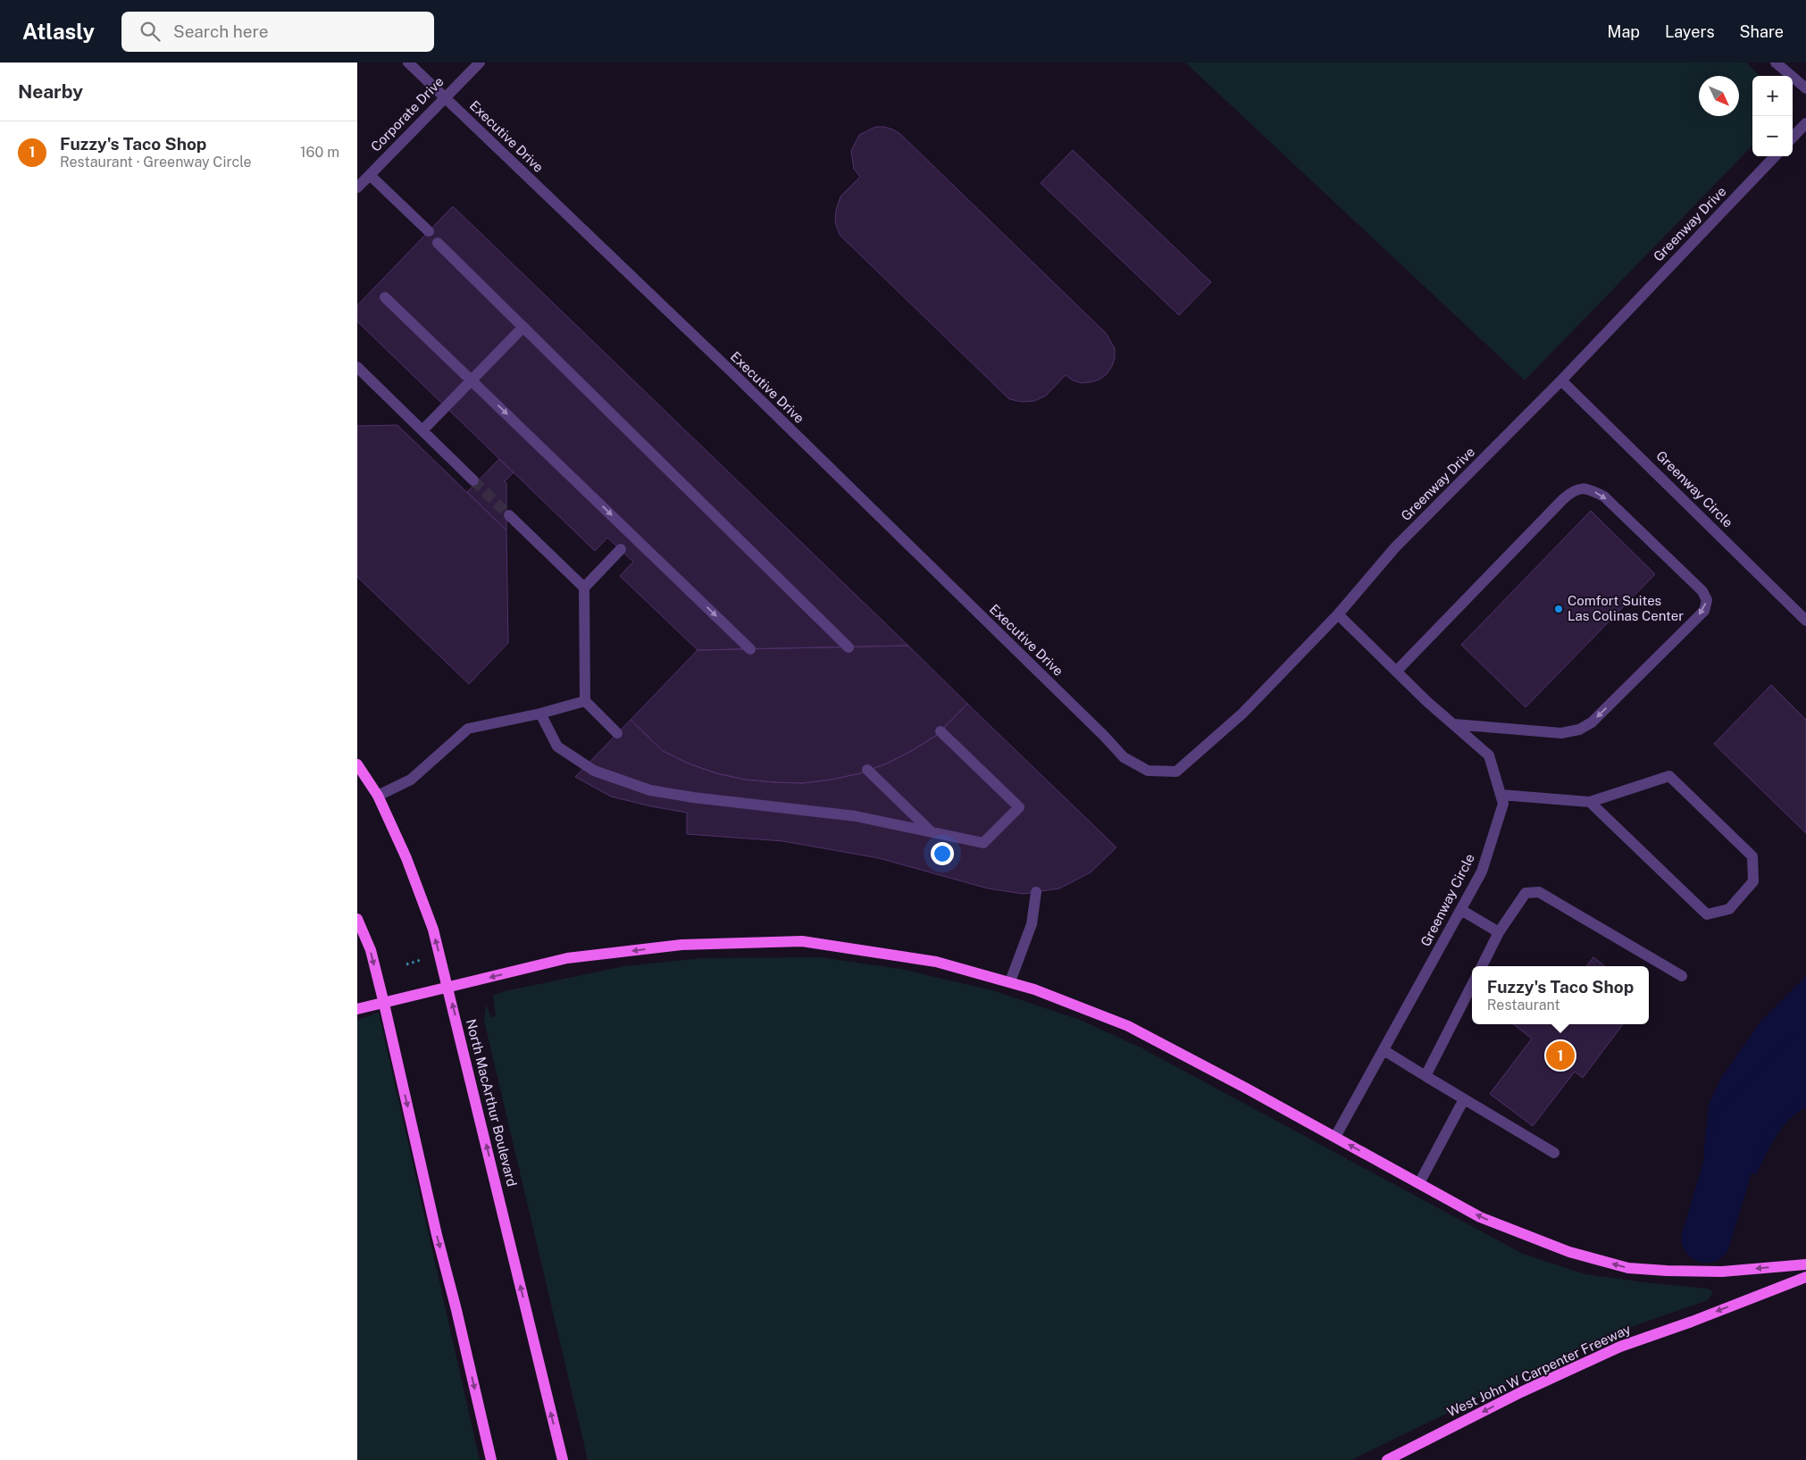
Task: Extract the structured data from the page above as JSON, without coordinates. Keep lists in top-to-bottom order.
{
  "streets": {
    "main road": ["North MacArthur Boulevard", "West John W Carpenter Freeway"],
    "street": [
      "Corporate Drive",
      "Executive Drive",
      "Greenway Drive",
      "Greenway Circle"
    ]
  },
  "crossings": [
    ["Corporate Drive", "Executive Drive"],
    ["Executive Drive", "Greenway Drive"],
    ["Greenway Drive", "Greenway Circle"]
  ],
  "one_way": ["West John W Carpenter Freeway"],
  "places": ["Comfort Suites Las Colinas Center"],
  "north": "bottom right",
  "page": {
    "header": "Atlasly",
    "search": "Search here",
    "nav": ["Map", "Layers", "Share"],
    "heading": "Nearby",
    "map_buttons": ["+", "−"],
    "list": [
      {
        "mark": "1",
        "name": "Fuzzy's Taco Shop",
        "note": "Restaurant · Greenway Circle",
        "value": "160 m"
      }
    ],
    "popup": ["Fuzzy's Taco Shop", "Restaurant"],
    "pins": "1"
  }
}
